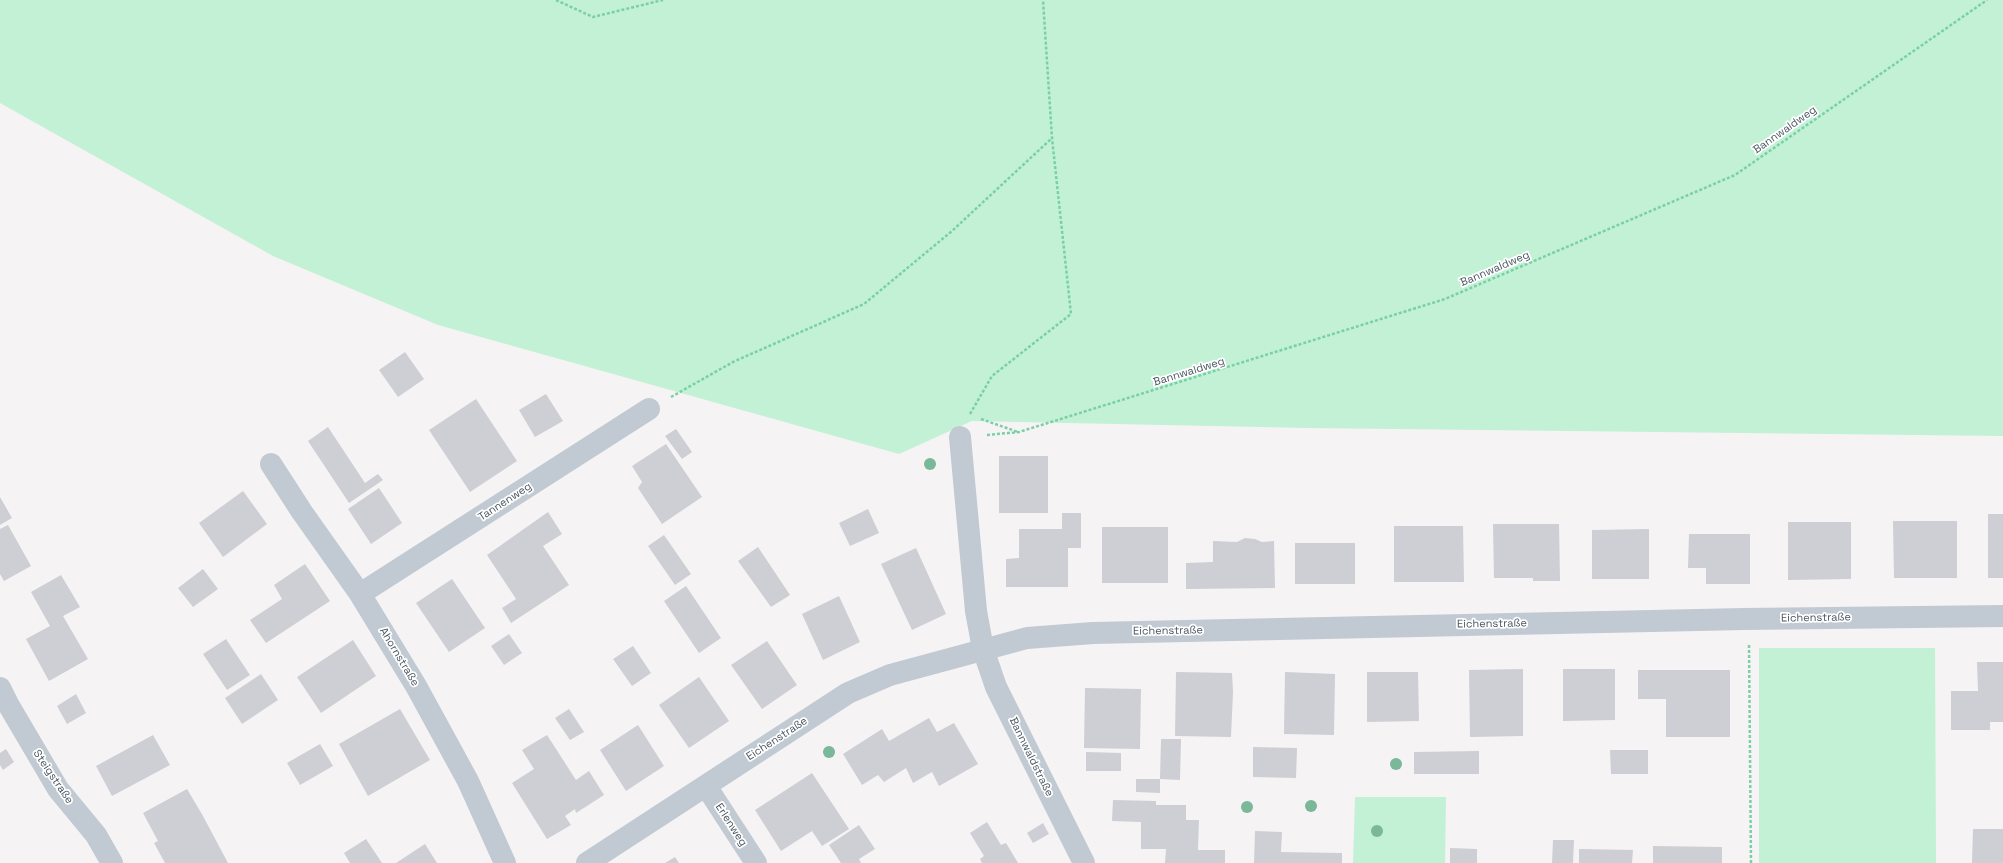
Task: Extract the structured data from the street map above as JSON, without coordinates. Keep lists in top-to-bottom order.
{
  "streets": {
    "street": [
      "Tannenweg",
      "Eichenstraße",
      "Ahornstraße",
      "Bannwaldstraße",
      "Steigstraße",
      "Erlenweg"
    ],
    "path": ["Bannwaldweg"]
  },
  "crossings": [
    ["Tannenweg", "Ahornstraße"],
    ["Eichenstraße", "Bannwaldstraße"],
    ["Eichenstraße", "Erlenweg"]
  ]
}
